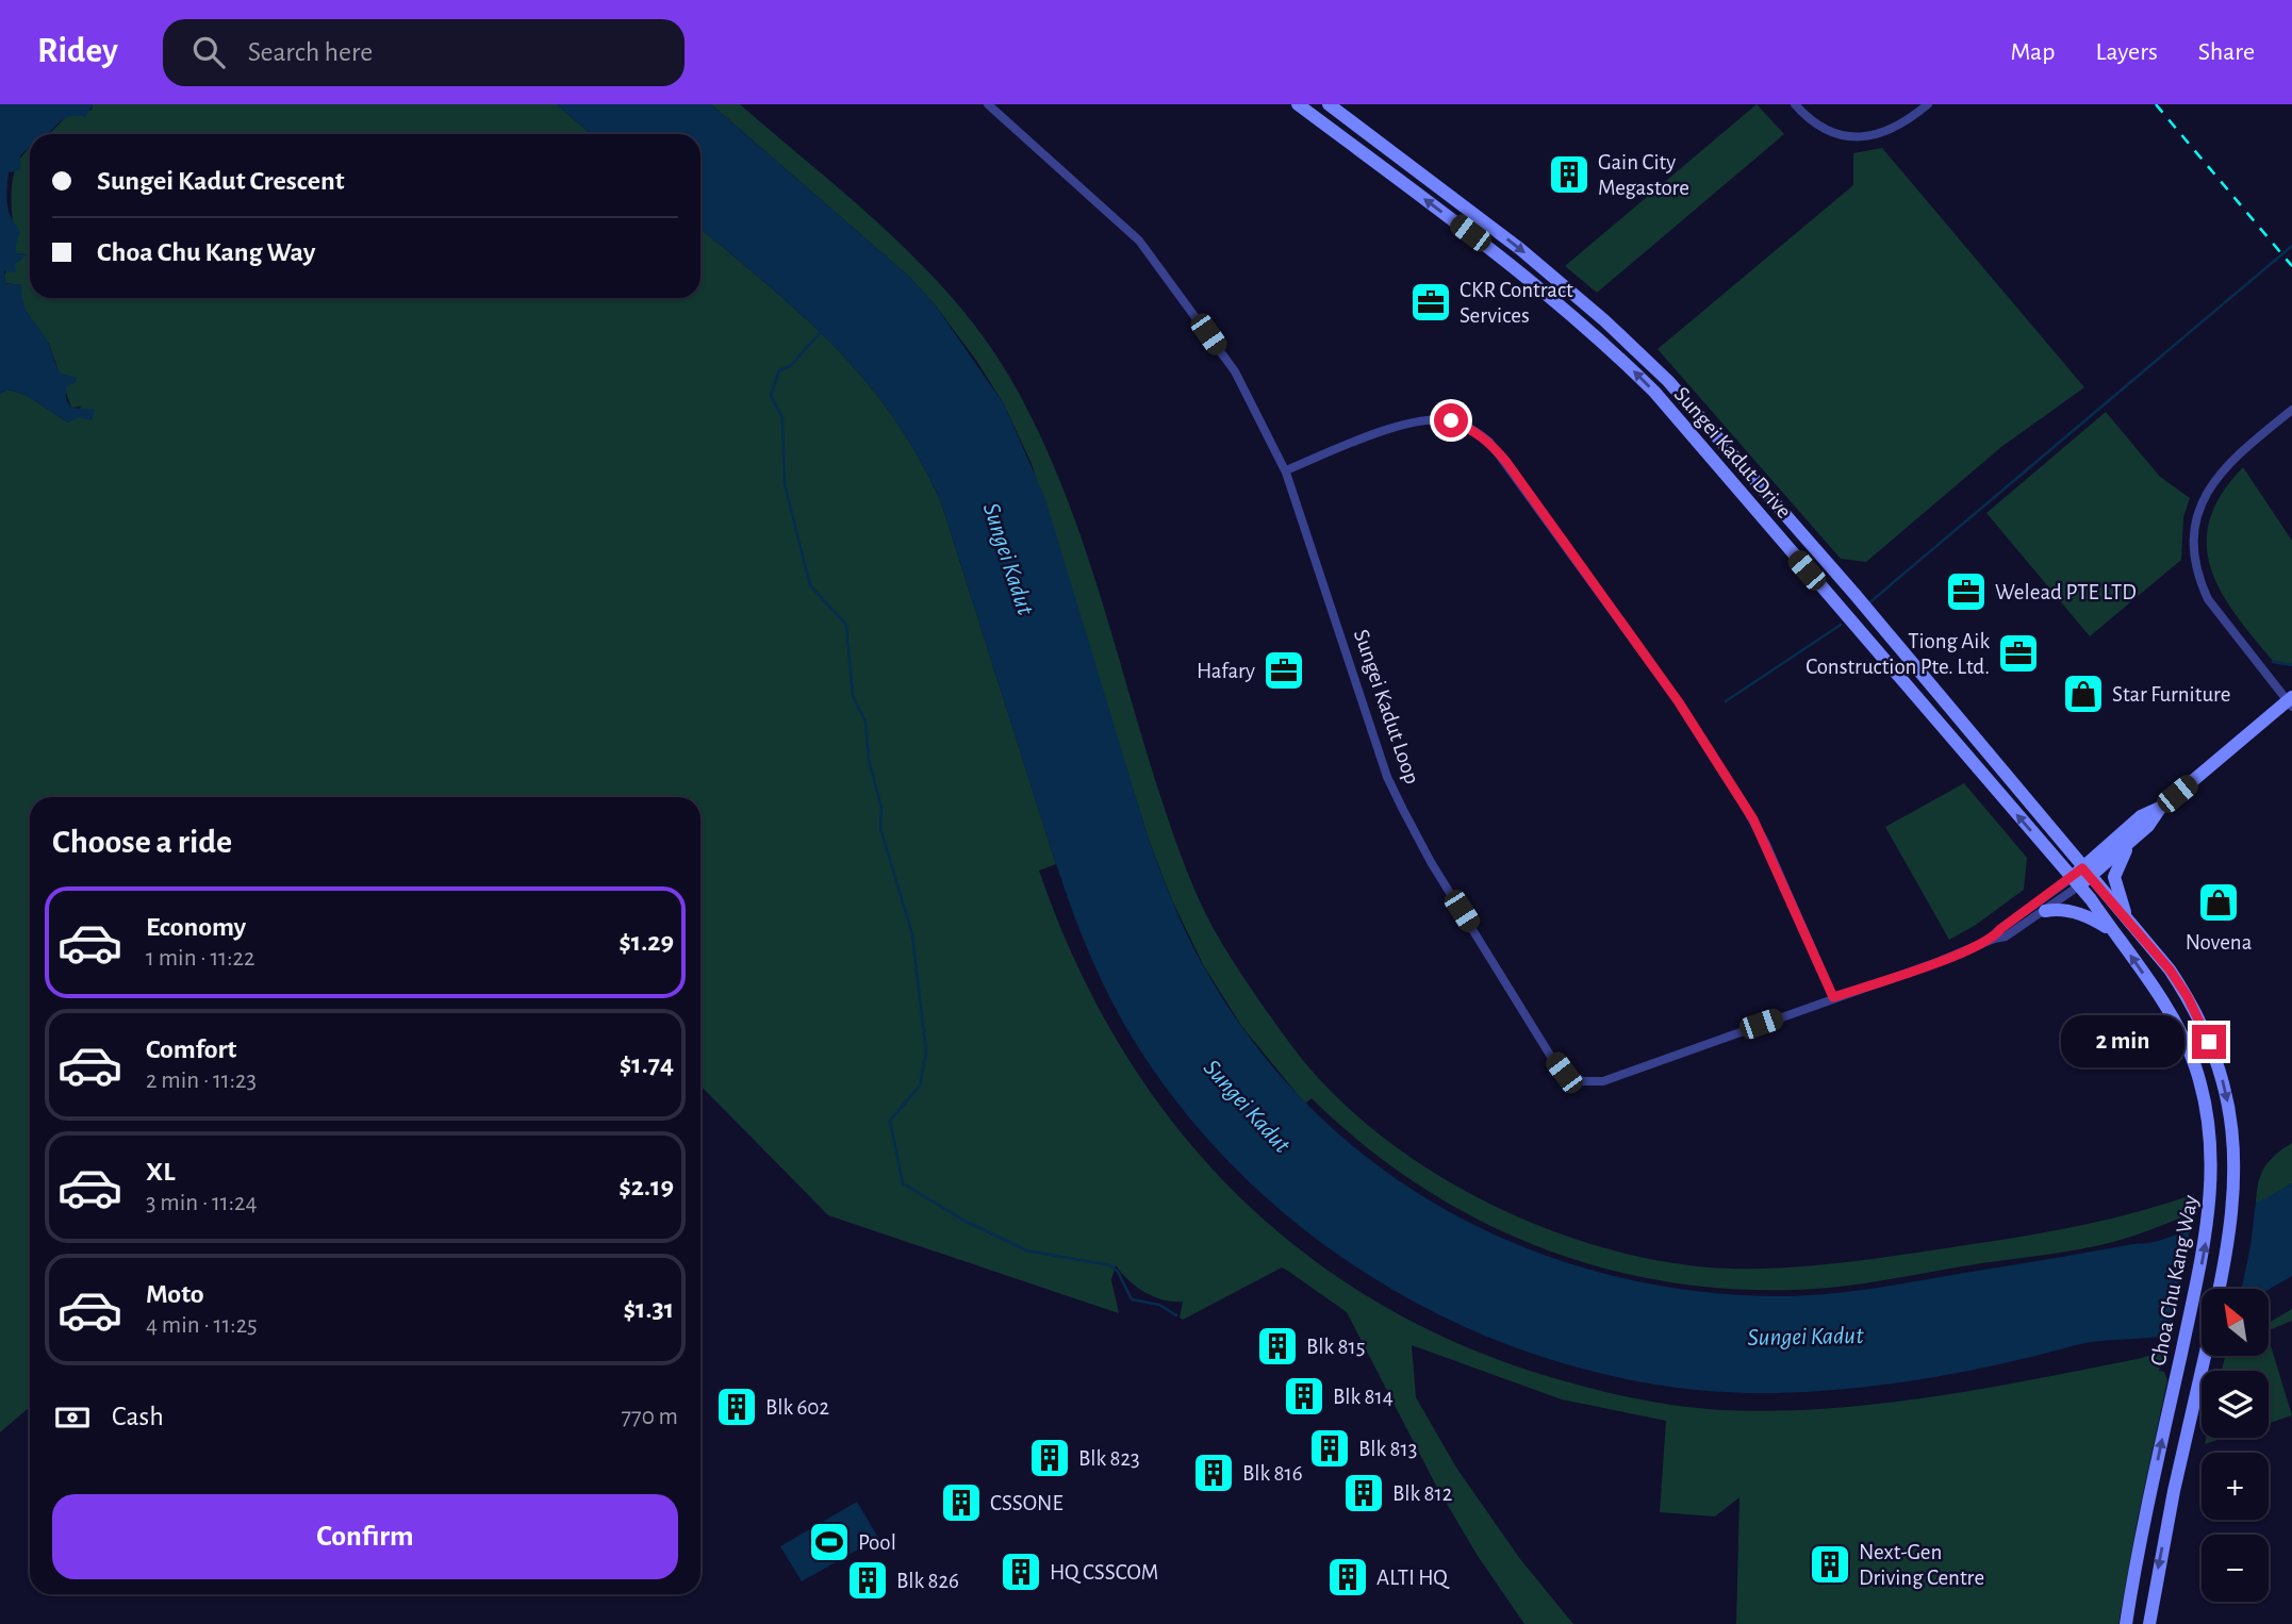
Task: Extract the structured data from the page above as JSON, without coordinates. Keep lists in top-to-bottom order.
{
  "streets": {
    "main road": ["Sungei Kadut Drive", "Choa Chu Kang Way"],
    "street": ["Sungei Kadut Loop"]
  },
  "crossings": [
    ["Sungei Kadut Drive", "Sungei Kadut Loop"],
    ["Sungei Kadut Drive", "Choa Chu Kang Way"],
    ["Sungei Kadut Loop", "Choa Chu Kang Way"]
  ],
  "water": ["Sungei Kadut"],
  "places": {
    "building": [
      "Gain City Megastore",
      "Blk 815",
      "Blk 814",
      "Blk 602",
      "Blk 813",
      "Blk 823",
      "Blk 816",
      "Blk 812",
      "CSSONE",
      "Next-Gen Driving Centre",
      "HQ CSSCOM",
      "ALTI HQ",
      "Blk 826"
    ],
    "office": [
      "CKR Contract Services",
      "Welead PTE LTD",
      "Tiong Aik Construction Pte. Ltd.",
      "Hafary"
    ],
    "shop": ["Star Furniture", "Novena"],
    "sports": ["Pool"]
  },
  "north": "top left",
  "page": {
    "header": "Ridey",
    "search": "Search here",
    "nav": ["Map", "Layers", "Share"],
    "banner": ["Sungei Kadut Crescent", "Choa Chu Kang Way"],
    "heading": "Choose a ride",
    "list": [
      {
        "name": "Economy",
        "note": "1 min · 11:22",
        "value": "$1.29"
      },
      {
        "name": "Comfort",
        "note": "2 min · 11:23",
        "value": "$1.74"
      },
      {
        "name": "XL",
        "note": "3 min · 11:24",
        "value": "$2.19"
      },
      {
        "name": "Moto",
        "note": "4 min · 11:25",
        "value": "$1.31"
      }
    ],
    "bubble": "2 min",
    "map_buttons": ["+", "−"],
    "pay": ["Cash", "770 m"],
    "buttons": "Confirm"
  }
}
